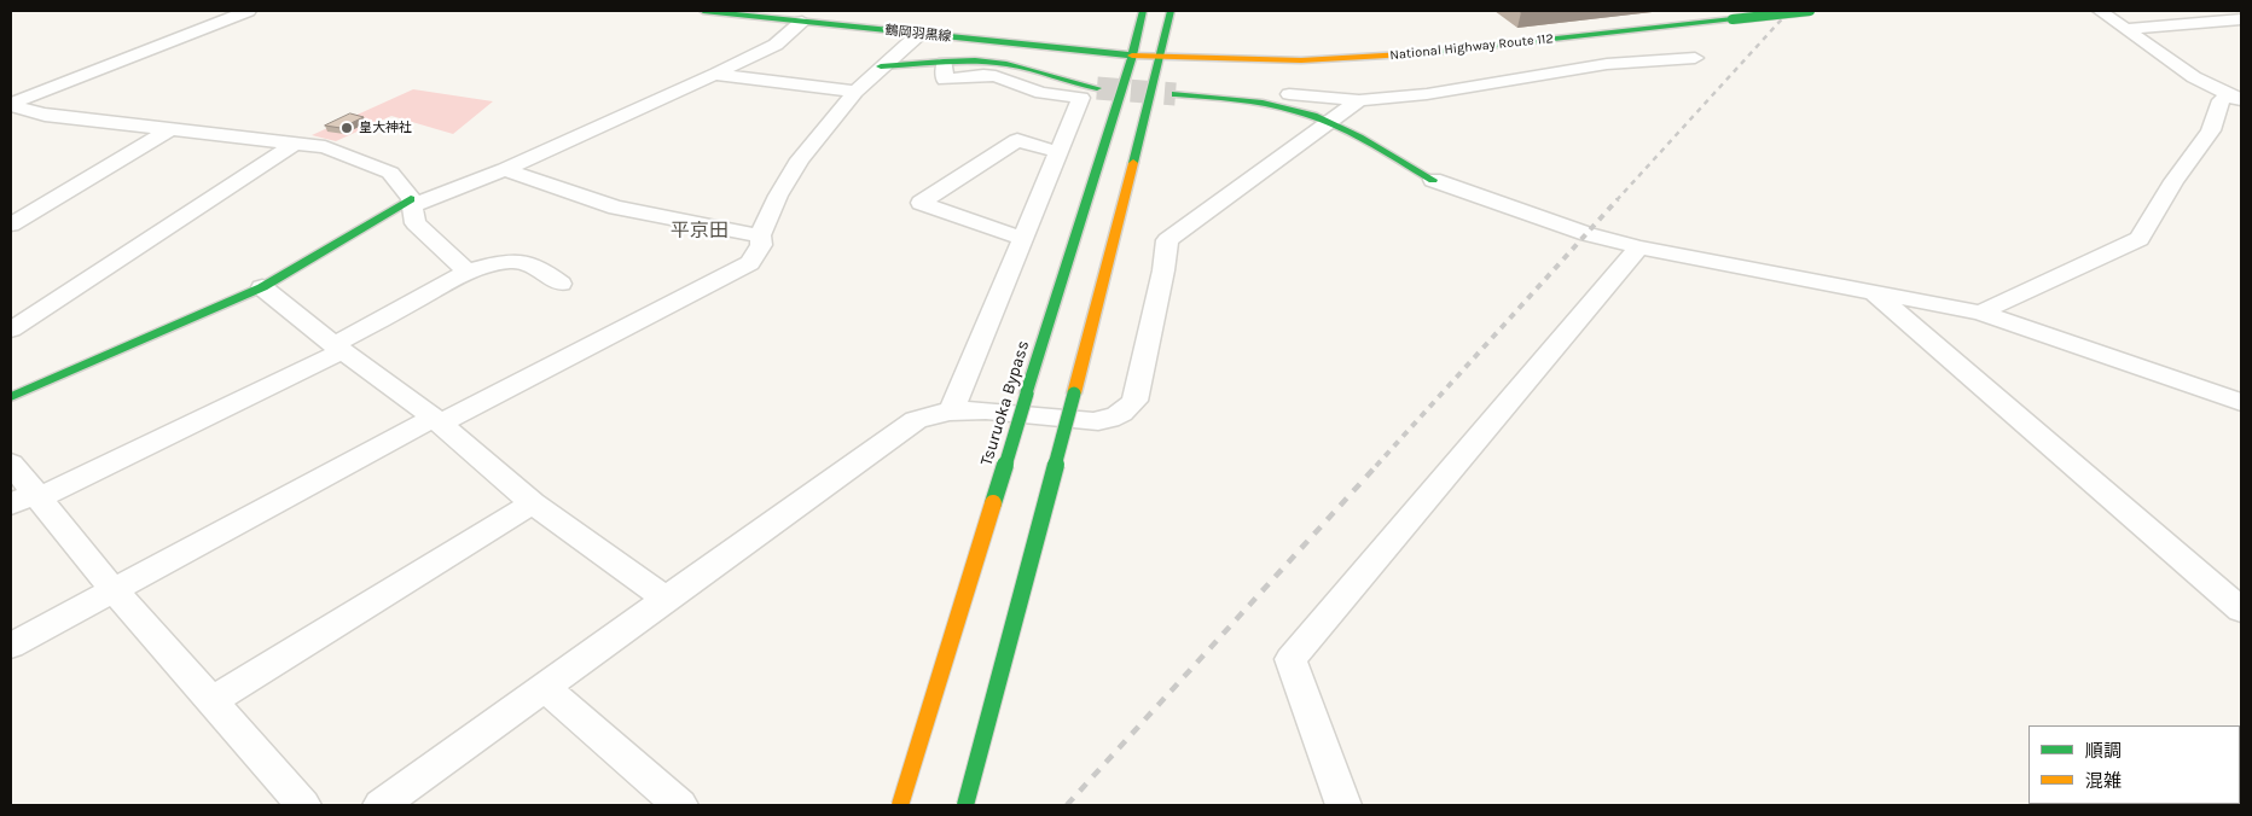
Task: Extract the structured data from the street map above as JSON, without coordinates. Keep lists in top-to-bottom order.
{
  "streets": {
    "main road": ["鶴岡羽黒線", "National Highway Route 112", "Tsuruoka Bypass"]
  },
  "crossings": [
    ["鶴岡羽黒線", "National Highway Route 112"],
    ["鶴岡羽黒線", "Tsuruoka Bypass"],
    ["National Highway Route 112", "Tsuruoka Bypass"]
  ],
  "districts": ["平京田"],
  "places": ["皇大神社"],
  "legend": ["順調", "混雑"]
}
